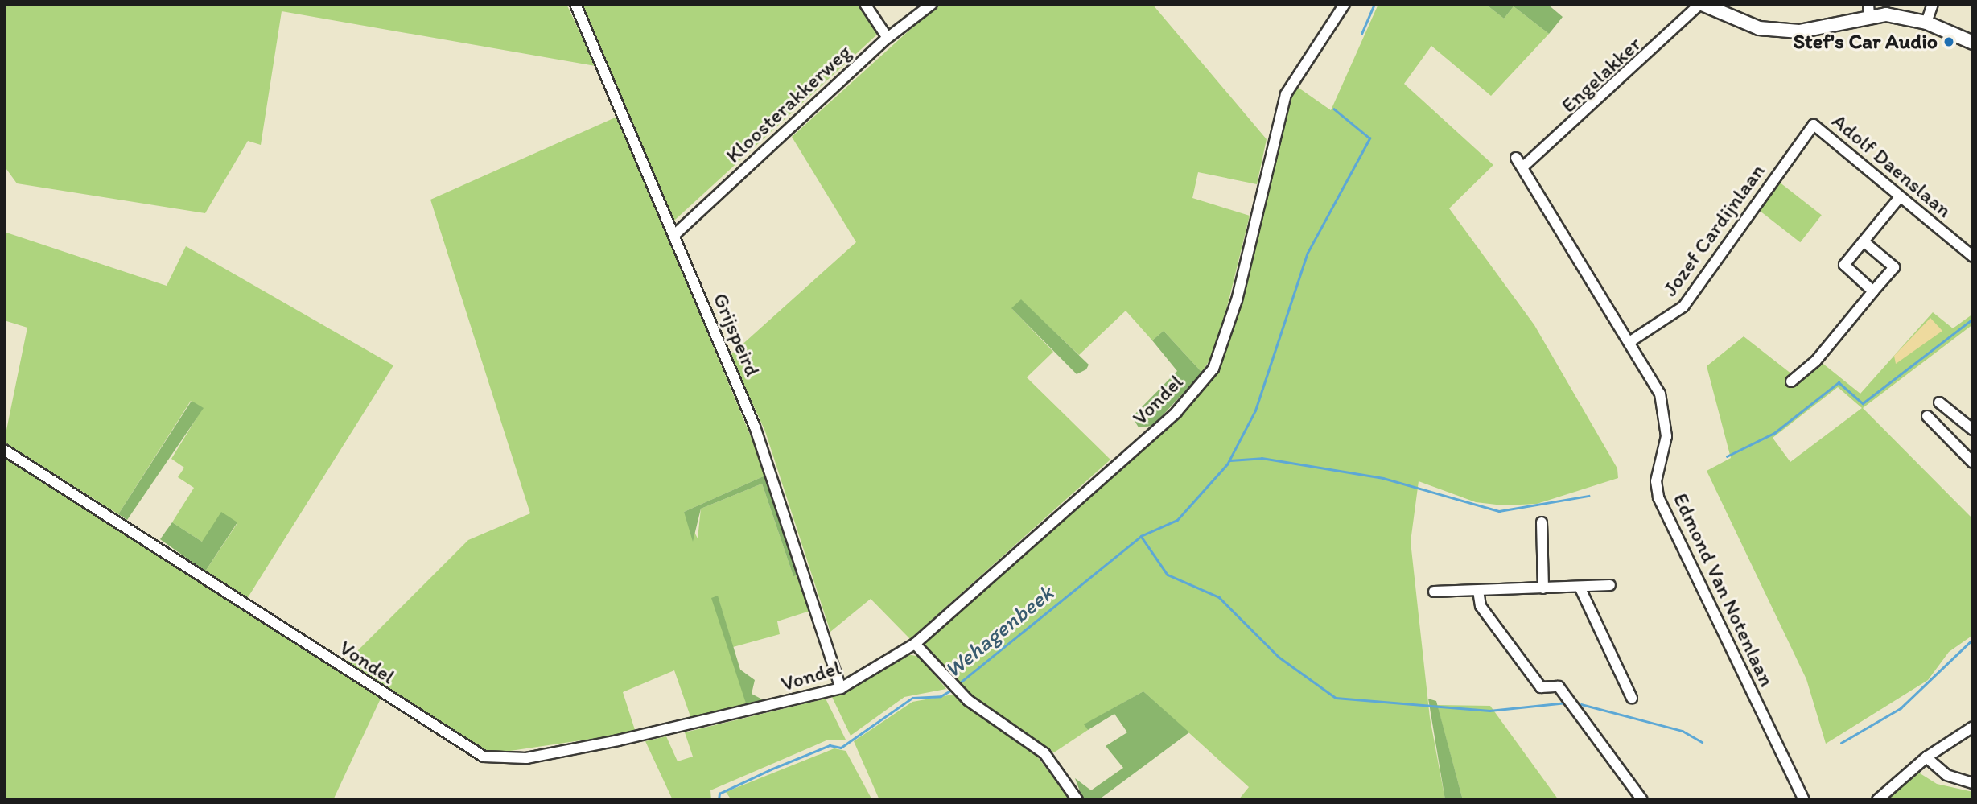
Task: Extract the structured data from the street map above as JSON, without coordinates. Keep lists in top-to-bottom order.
{
  "streets": {
    "street": [
      "Engelakker",
      "Kloosterakkerweg",
      "Adolf Daenslaan",
      "Jozef Cardijnlaan",
      "Grijspeird",
      "Vondel",
      "Edmond Van Notenlaan"
    ]
  },
  "crossings": [
    ["Engelakker", "Edmond Van Notenlaan"],
    ["Kloosterakkerweg", "Grijspeird"],
    ["Adolf Daenslaan", "Jozef Cardijnlaan"],
    ["Jozef Cardijnlaan", "Edmond Van Notenlaan"],
    ["Grijspeird", "Vondel"]
  ],
  "water": ["Wehagenbeek"],
  "places": ["Stef's Car Audio"]
}
